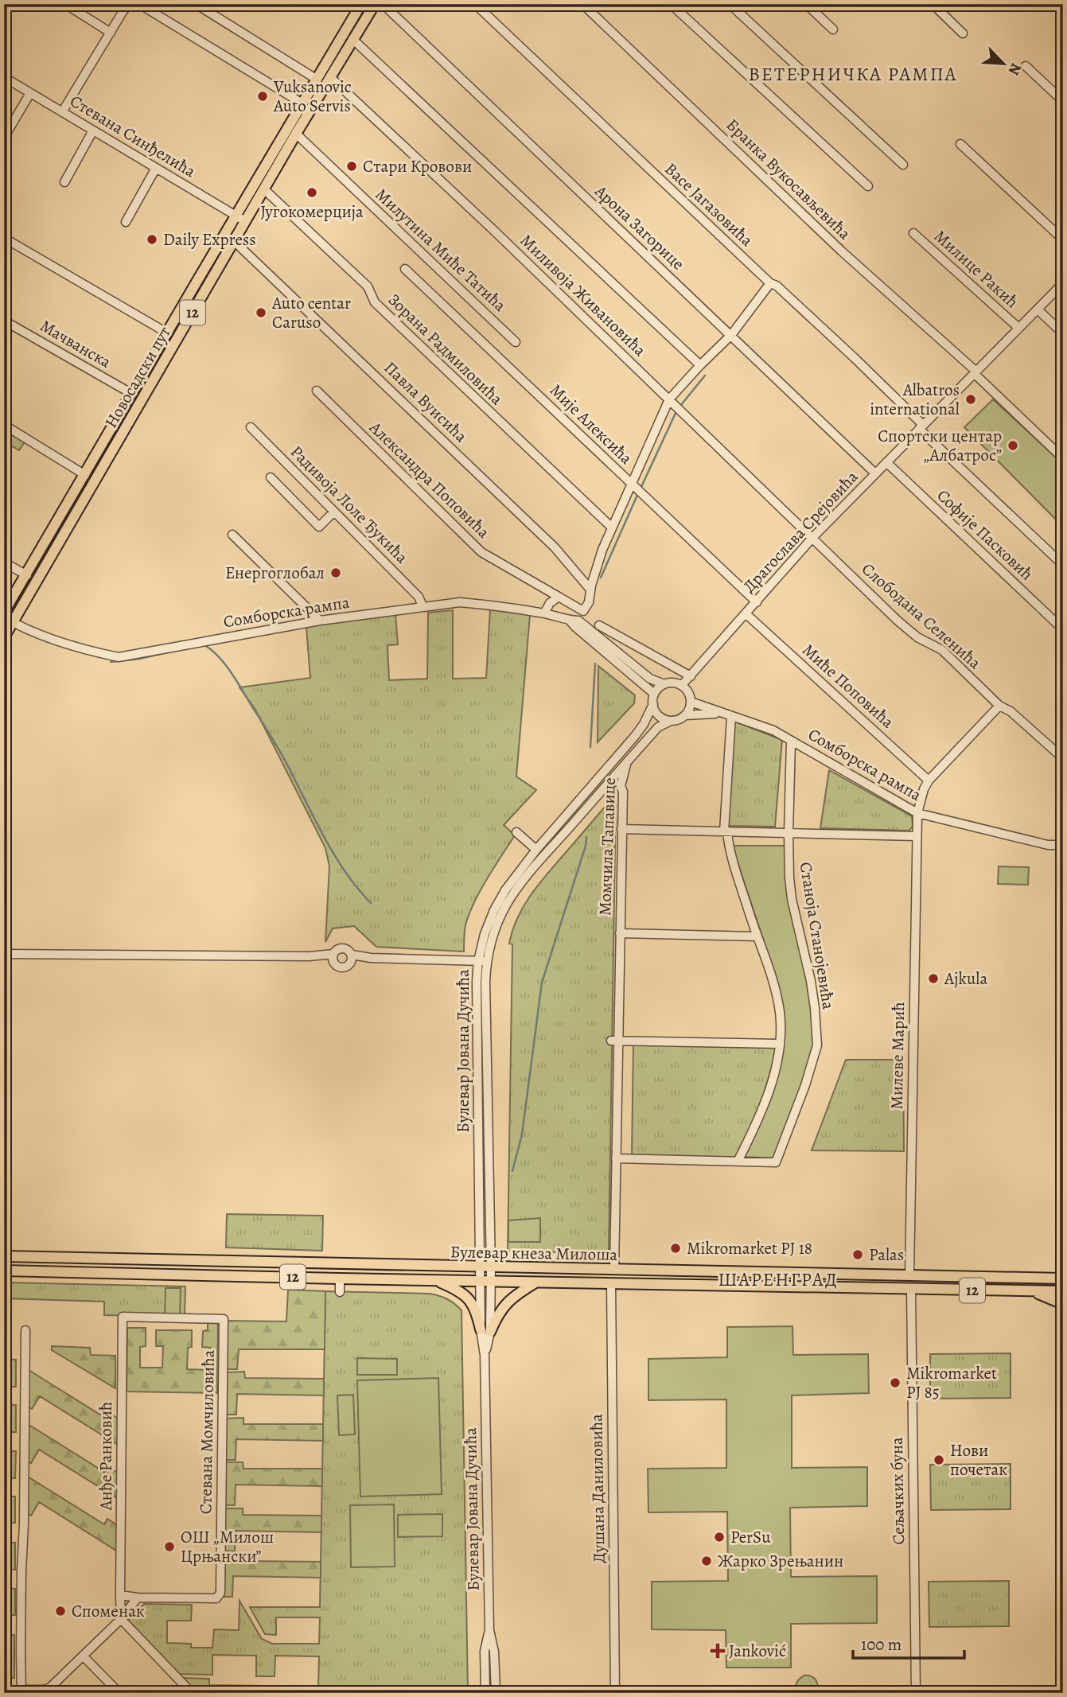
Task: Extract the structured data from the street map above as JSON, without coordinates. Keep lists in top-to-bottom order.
{
  "streets": {
    "main road": ["12", "Новосадски пут", "Булевар кнеза Милоша"],
    "street": [
      "Стевана Синђелића",
      "Бранка Вукосављевића",
      "Васе Јагазовића",
      "Арона Загорице",
      "Милутина Миће Татића",
      "Милице Ракић",
      "Миливоја Живановића",
      "Мачванска",
      "Зорана Радмиловића",
      "Павла Вуисића",
      "Мије Алексића",
      "Александра Поповића",
      "Радивоја Лоле Ђукића",
      "Драгослава Срејовића",
      "Софије Пасковић",
      "Сомборска рампа",
      "Слободана Селенића",
      "Миће Поповића",
      "Момчила Тапавице",
      "Станоја Станојевића",
      "Булевар Јована Дучића",
      "Милеве Марић",
      "Стевана Момчиловића",
      "Анђе Ранковић",
      "Душана Даниловића",
      "Сељачких буна"
    ]
  },
  "crossings": [
    ["Стевана Синђелића", "Новосадски пут"],
    ["Бранка Вукосављевића", "Драгослава Срејовића"],
    ["Васе Јагазовића", "Драгослава Срејовића"],
    ["Арона Загорице", "Драгослава Срејовића"],
    ["Милутина Миће Татића", "Новосадски пут"],
    ["Милице Ракић", "Драгослава Срејовића"],
    ["Миливоја Живановића", "Новосадски пут"],
    ["Миливоја Живановића", "Драгослава Срејовића"],
    ["Миливоја Живановића", "Слободана Селенића"],
    ["12", "Новосадски пут"],
    ["12", "Сомборска рампа"],
    ["12", "Булевар кнеза Милоша"],
    ["Мачванска", "Новосадски пут"],
    ["Зорана Радмиловића", "Новосадски пут"],
    ["Новосадски пут", "Павла Вуисића"],
    ["Новосадски пут", "Сомборска рампа"],
    ["Павла Вуисића", "Александра Поповића"],
    ["Мије Алексића", "Драгослава Срејовића"],
    ["Радивоја Лоле Ђукића", "Сомборска рампа"],
    ["Драгослава Срејовића", "Софије Пасковић"],
    ["Драгослава Срејовића", "Сомборска рампа"],
    ["Драгослава Срејовића", "Слободана Селенића"],
    ["Драгослава Срејовића", "Миће Поповића"],
    ["Драгослава Срејовића", "Булевар Јована Дучића"],
    ["Сомборска рампа", "Станоја Станојевића"],
    ["Сомборска рампа", "Булевар Јована Дучића"],
    ["Сомборска рампа", "Милеве Марић"],
    ["Слободана Селенића", "Милеве Марић"],
    ["Миће Поповића", "Милеве Марић"],
    ["Момчила Тапавице", "Булевар Јована Дучића"],
    ["Момчила Тапавице", "Булевар кнеза Милоша"],
    ["Булевар Јована Дучића", "Булевар кнеза Милоша"],
    ["Милеве Марић", "Булевар кнеза Милоша"],
    ["Булевар кнеза Милоша", "Душана Даниловића"],
    ["Булевар кнеза Милоша", "Сељачких буна"],
    ["Стевана Момчиловића", "Анђе Ранковић"]
  ],
  "districts": ["ВЕТЕРНИЧКА РАМПА", "ШАРЕНГРАД"],
  "places": {
    "other": [
      "Vuksanovic Auto Servis",
      "Стари Кровови",
      "Југокомерција",
      "Daily Express",
      "Auto centar Caruso",
      "Albatros international",
      "Спортски центар „Албатрос”",
      "Енергоглобал",
      "Ajkula",
      "Mikromarket PJ 18",
      "Palas",
      "Mikromarket PJ 85",
      "Нови почетак",
      "PerSu",
      "ОШ „Милош Црњански”",
      "Жарко Зрењанин",
      "Споменак"
    ],
    "health": ["Janković"]
  },
  "scale_bar": "100 m",
  "north": "bottom right"
}
